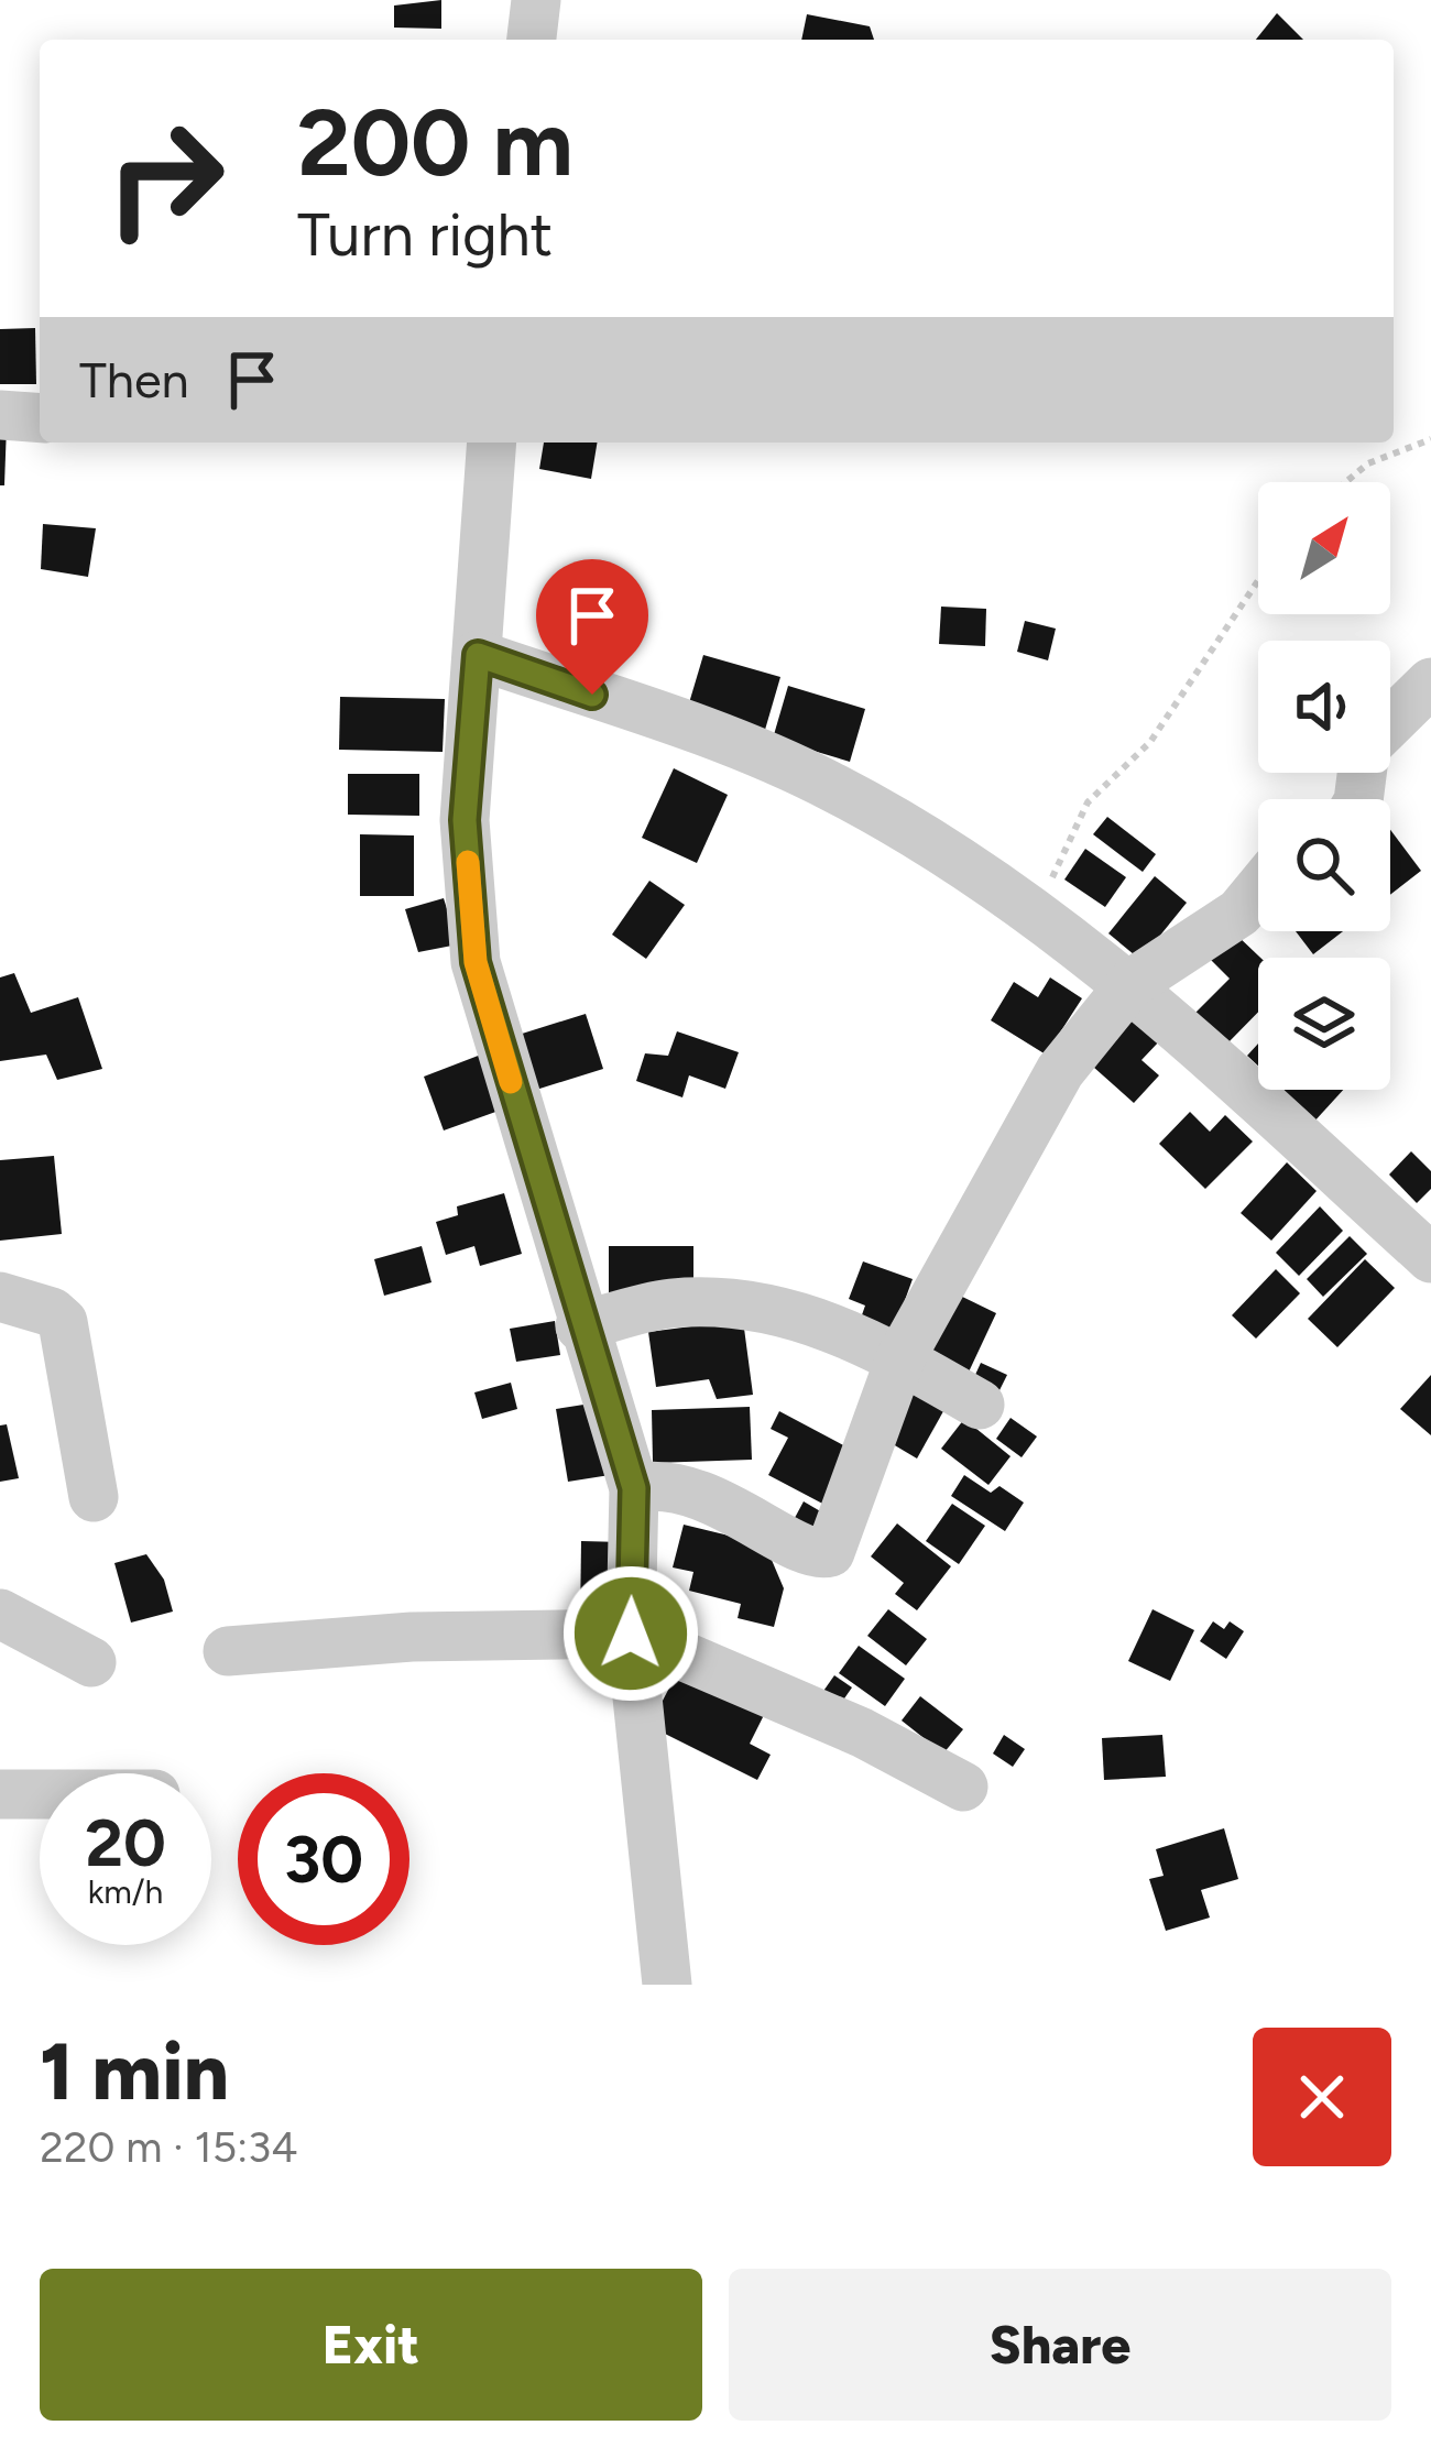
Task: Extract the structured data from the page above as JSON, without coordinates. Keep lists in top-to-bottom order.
{
  "north": "top right",
  "page": {
    "turn": ["200 m", "Turn right"],
    "then": "Then",
    "speed": "20 km/h",
    "limit": "30",
    "heading": ["1 min", "220 m · 15:34"],
    "buttons": ["Exit", "Share"]
  }
}
